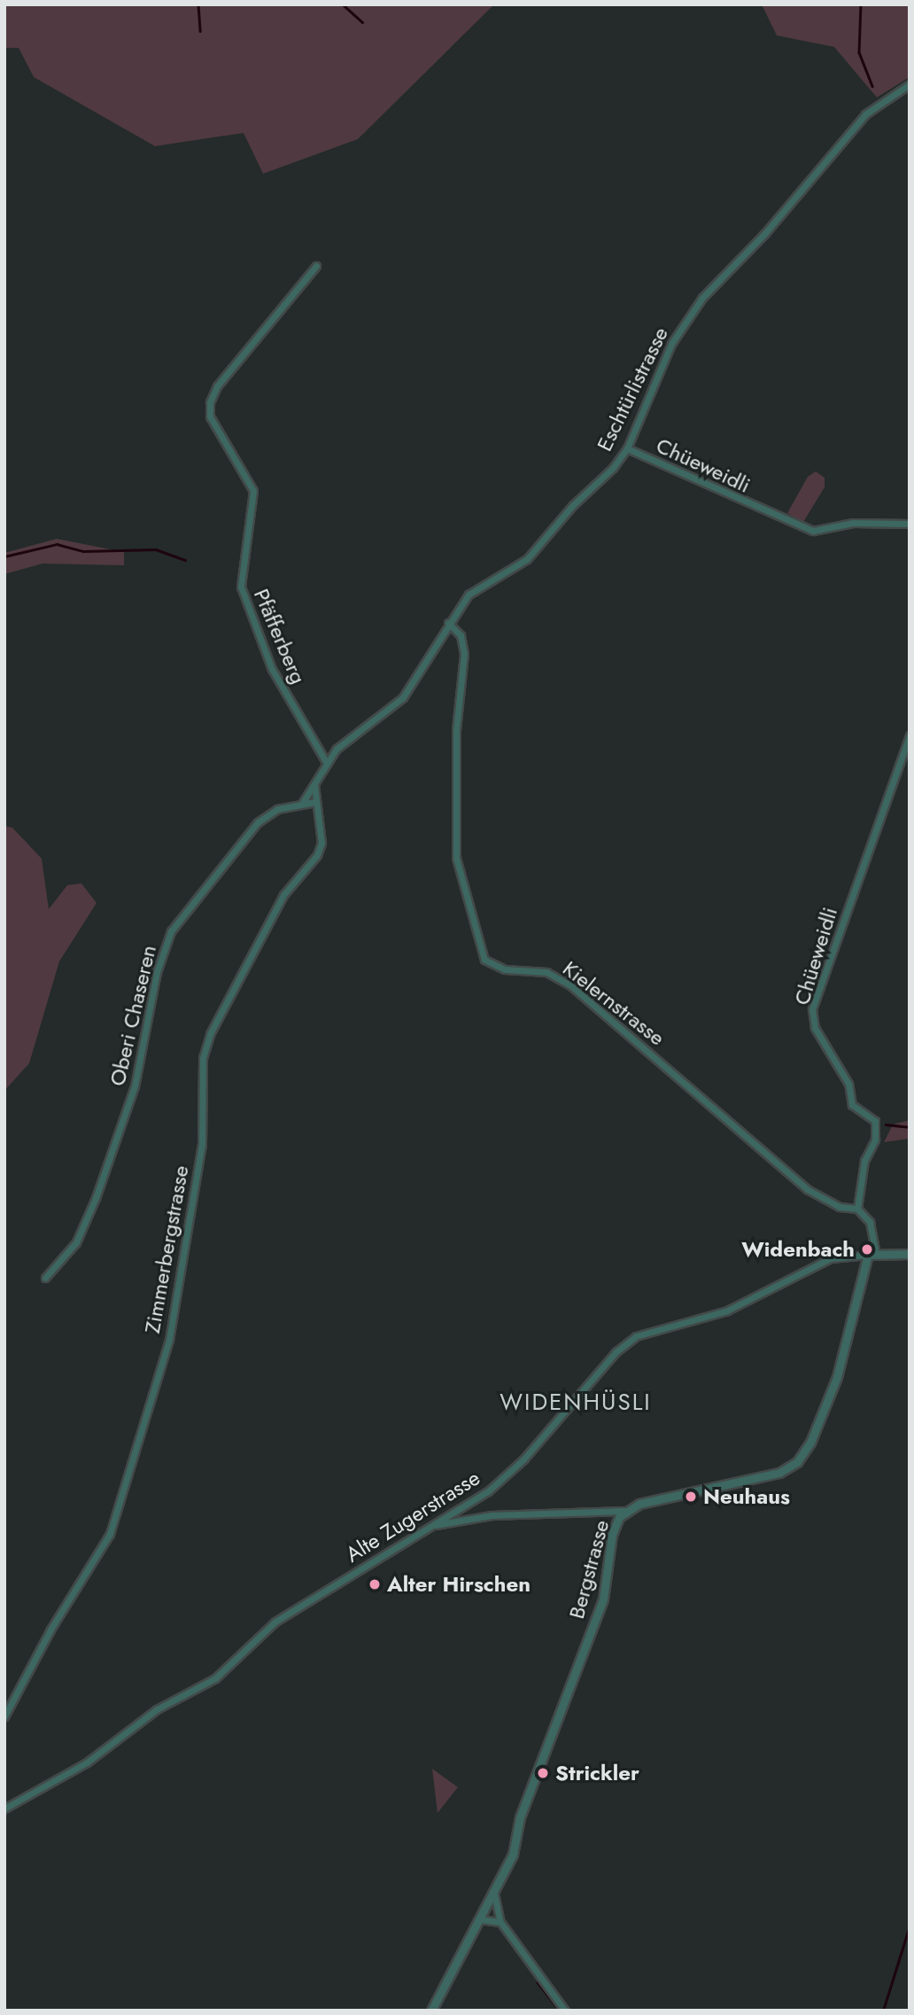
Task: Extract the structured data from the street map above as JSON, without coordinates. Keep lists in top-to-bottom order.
{
  "streets": {
    "street": [
      "Eschtürlistrasse",
      "Chüeweidli",
      "Pfäfferberg",
      "Kielernstrasse",
      "Oberi Chaseren",
      "Zimmerbergstrasse",
      "Alte Zugerstrasse",
      "Bergstrasse"
    ]
  },
  "crossings": [
    ["Eschtürlistrasse", "Chüeweidli"],
    ["Eschtürlistrasse", "Pfäfferberg"],
    ["Eschtürlistrasse", "Kielernstrasse"],
    ["Eschtürlistrasse", "Oberi Chaseren"],
    ["Eschtürlistrasse", "Zimmerbergstrasse"],
    ["Chüeweidli", "Kielernstrasse"],
    ["Oberi Chaseren", "Zimmerbergstrasse"],
    ["Alte Zugerstrasse", "Bergstrasse"]
  ],
  "districts": ["WIDENHÜSLI"],
  "places": [
    "Widenbach",
    "Neuhaus",
    "Alter Hirschen",
    "Strickler"
  ]
}
